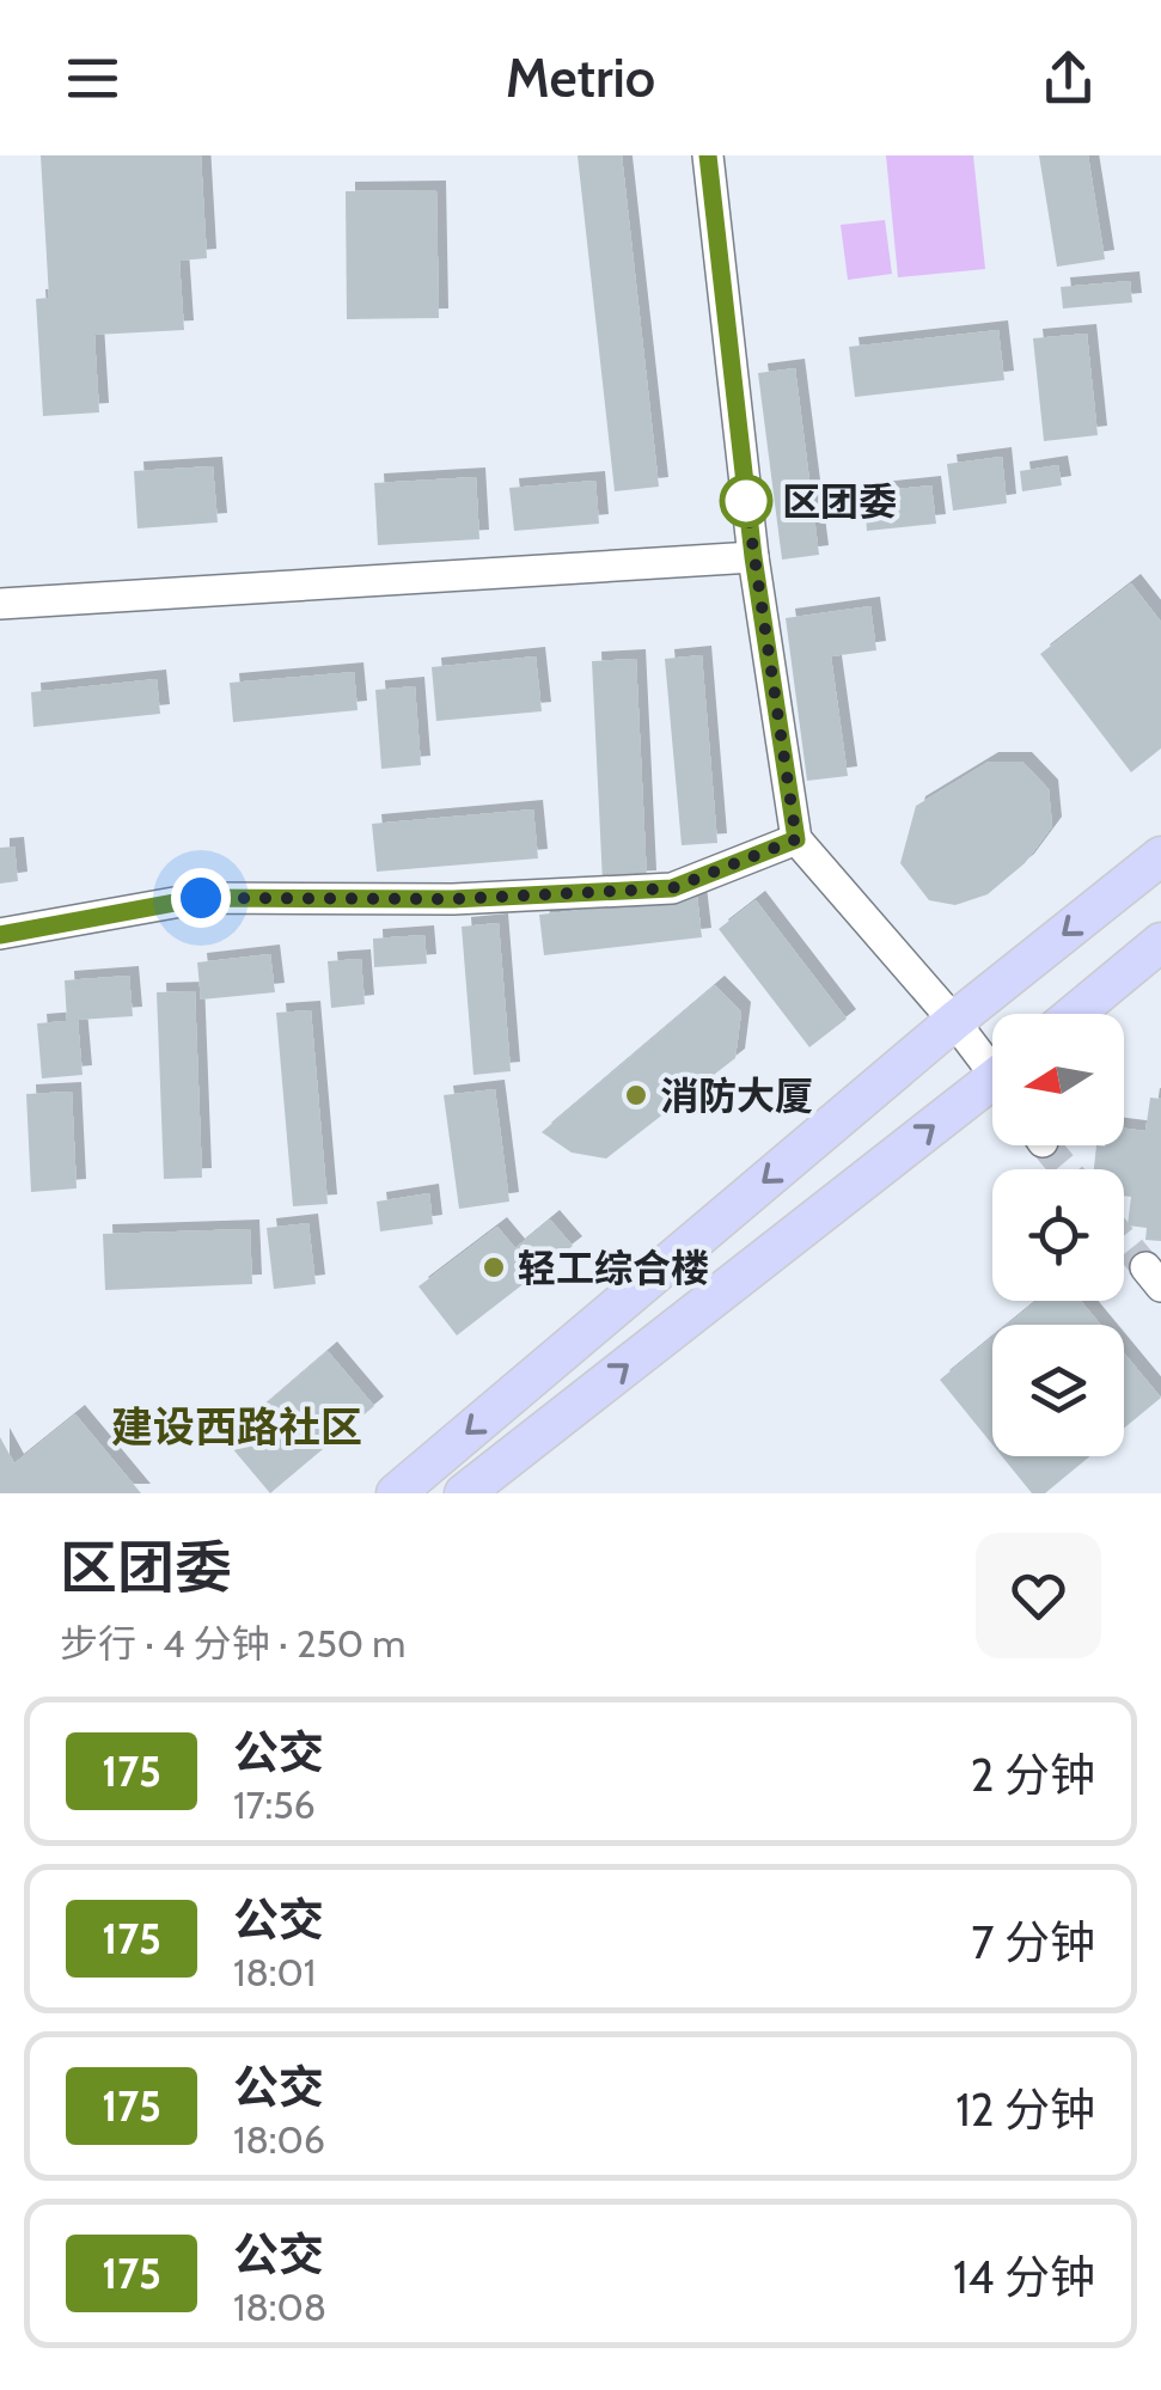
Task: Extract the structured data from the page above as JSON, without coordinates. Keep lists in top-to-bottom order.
{
  "districts": ["建设西路社区"],
  "places": ["区团委", "消防大厦", "轻工综合楼"],
  "lines": ["bus line 175"],
  "north": "left",
  "page": {
    "header": "Metrio",
    "heading": ["区团委", "步行 · 4 分钟 · 250 m"],
    "list": [
      {
        "mark": "175",
        "name": "公交",
        "note": "17:56",
        "value": "2 分钟"
      },
      {
        "mark": "175",
        "name": "公交",
        "note": "18:01",
        "value": "7 分钟"
      },
      {
        "mark": "175",
        "name": "公交",
        "note": "18:06",
        "value": "12 分钟"
      },
      {
        "mark": "175",
        "name": "公交",
        "note": "18:08",
        "value": "14 分钟"
      }
    ]
  }
}
